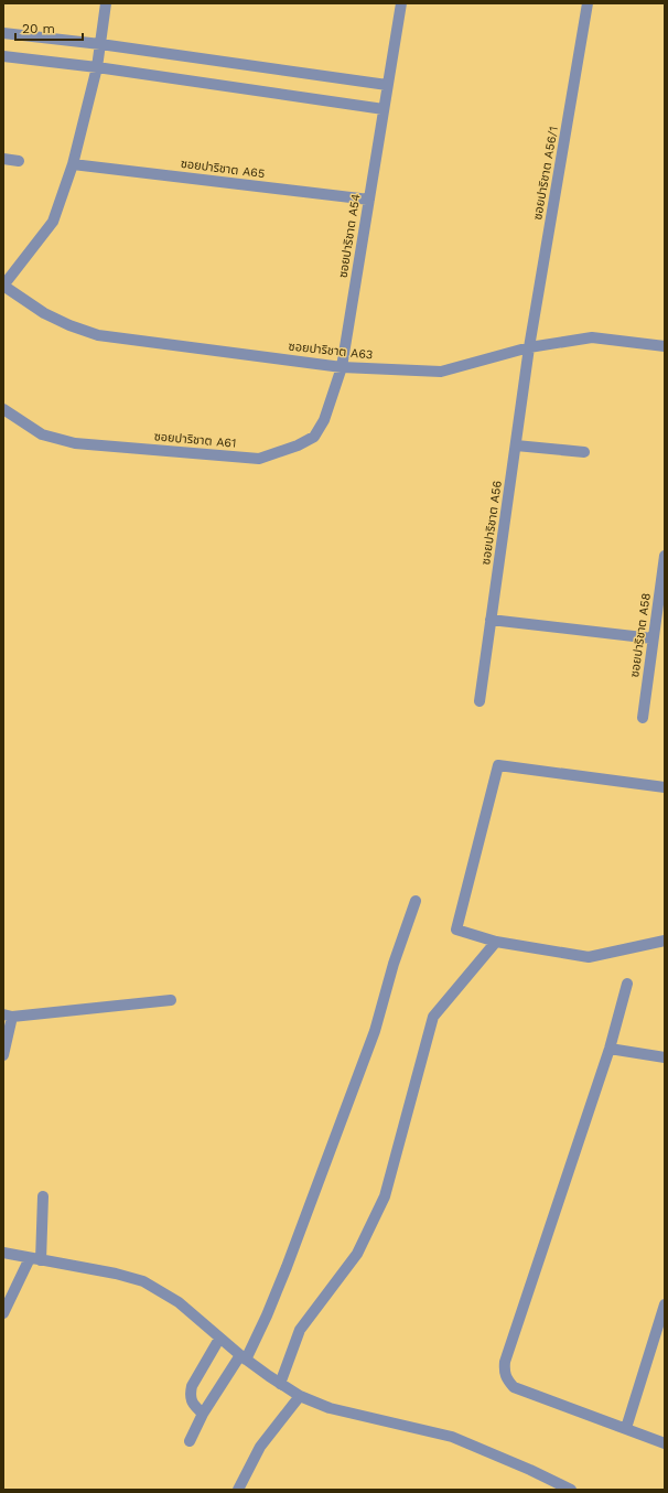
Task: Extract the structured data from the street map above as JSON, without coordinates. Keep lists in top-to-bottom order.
{
  "streets": {
    "street": [
      "ซอยปาริชาต A65",
      "ซอยปาริชาต A56/1",
      "ซอยปาริชาต A54",
      "ซอยปาริชาต A63",
      "ซอยปาริชาต A61",
      "ซอยปาริชาต A56",
      "ซอยปาริชาต A58"
    ]
  },
  "crossings": [
    ["ซอยปาริชาต A65", "ซอยปาริชาต A54"],
    ["ซอยปาริชาต A56/1", "ซอยปาริชาต A63"],
    ["ซอยปาริชาต A56/1", "ซอยปาริชาต A56"],
    ["ซอยปาริชาต A54", "ซอยปาริชาต A63"],
    ["ซอยปาริชาต A54", "ซอยปาริชาต A61"],
    ["ซอยปาริชาต A63", "ซอยปาริชาต A61"],
    ["ซอยปาริชาต A63", "ซอยปาริชาต A56"]
  ],
  "scale_bar": "20 m"
}
